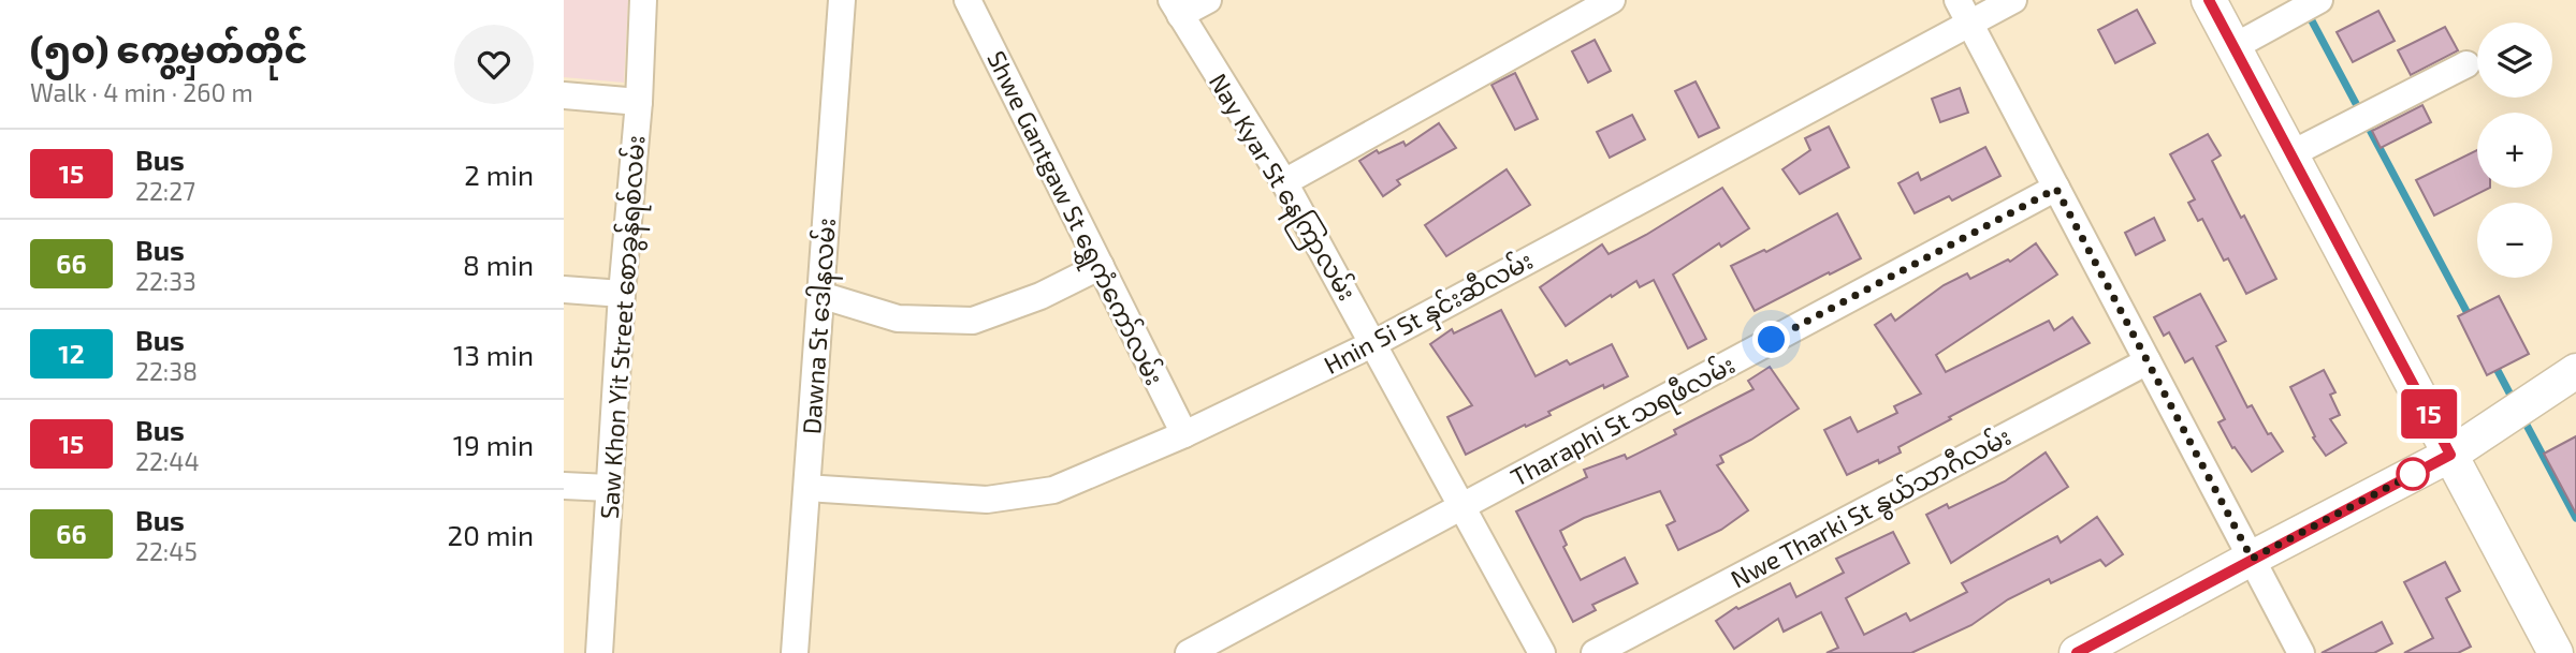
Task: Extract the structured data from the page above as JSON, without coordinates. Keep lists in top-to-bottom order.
{
  "streets": {
    "street": [
      "Nay Kyar St နေကြာလမ်း",
      "Shwe Gantgaw St ရွှေကံကော်လမ်း",
      "Hnin Si St နှင်းဆီလမ်း",
      "Dawna St ဒေါနလမ်း",
      "Saw Khon Yit Street စောခွန်ရစ်လမ်း",
      "Tharaphi St သရဖီလမ်း",
      "Nwe Tharki St နွယ်သာဂီလမ်း"
    ]
  },
  "crossings": [
    ["Nay Kyar St နေကြာလမ်း", "Hnin Si St နှင်းဆီလမ်း"],
    ["Nay Kyar St နေကြာလမ်း", "Tharaphi St သရဖီလမ်း"],
    ["Shwe Gantgaw St ရွှေကံကော်လမ်း", "Hnin Si St နှင်းဆီလမ်း"],
    ["Hnin Si St နှင်းဆီလမ်း", "Dawna St ဒေါနလမ်း"]
  ],
  "lines": ["bus line 15"],
  "page": {
    "heading": ["(၅၀) ကွေ့မှတ်တိုင်", "Walk · 4 min · 260 m"],
    "on_map": "15",
    "map_buttons": ["+", "−"],
    "list": [
      {
        "mark": "15",
        "name": "Bus",
        "note": "22:27",
        "value": "2 min"
      },
      {
        "mark": "66",
        "name": "Bus",
        "note": "22:33",
        "value": "8 min"
      },
      {
        "mark": "12",
        "name": "Bus",
        "note": "22:38",
        "value": "13 min"
      },
      {
        "mark": "15",
        "name": "Bus",
        "note": "22:44",
        "value": "19 min"
      },
      {
        "mark": "66",
        "name": "Bus",
        "note": "22:45",
        "value": "20 min"
      }
    ]
  }
}
